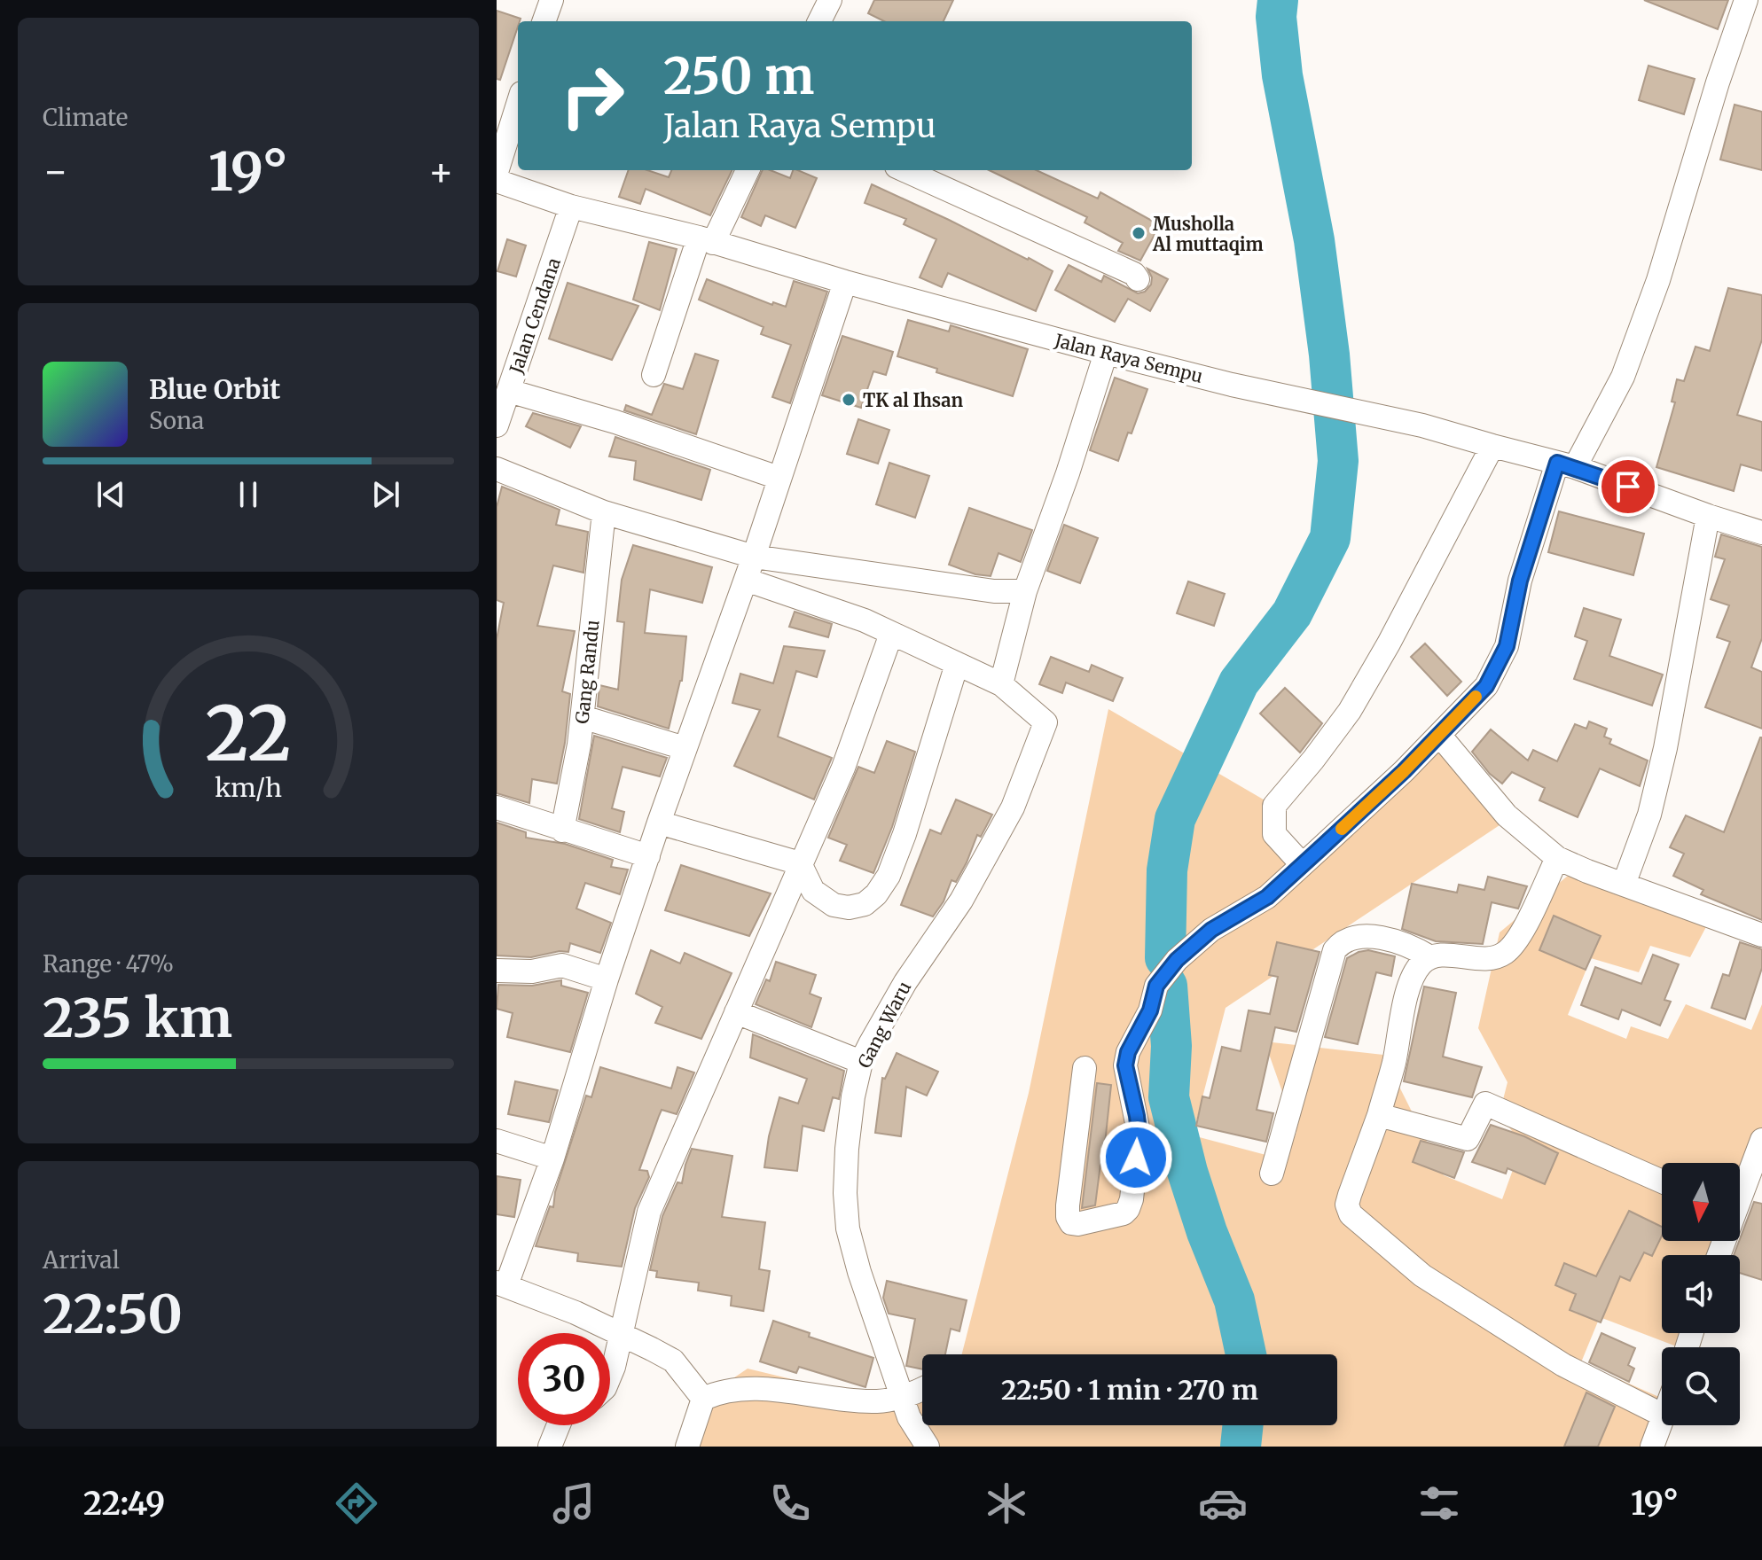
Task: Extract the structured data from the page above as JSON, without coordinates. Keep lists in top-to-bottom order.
{
  "streets": {
    "street": [
      "Jalan Cendana",
      "Jalan Raya Sempu",
      "Gang Randu",
      "Gang Waru"
    ]
  },
  "crossings": [
    ["Jalan Cendana", "Jalan Raya Sempu"]
  ],
  "places": ["Musholla Al muttaqim", "TK al Ihsan"],
  "north": "bottom",
  "page": {
    "tile": [
      "Climate",
      ["Range · 47%", "235 km"],
      ["Arrival", "22:50"]
    ],
    "turn": ["250 m", "Jalan Raya Sempu"],
    "heat": ["−", "19°", "+"],
    "song": ["Blue Orbit", "Sona"],
    "limit": "30",
    "trip": "22:50 · 1 min · 270 m",
    "tabs": ["22:49", "19°"],
    "gauge": ["22", "km/h"]
  }
}
